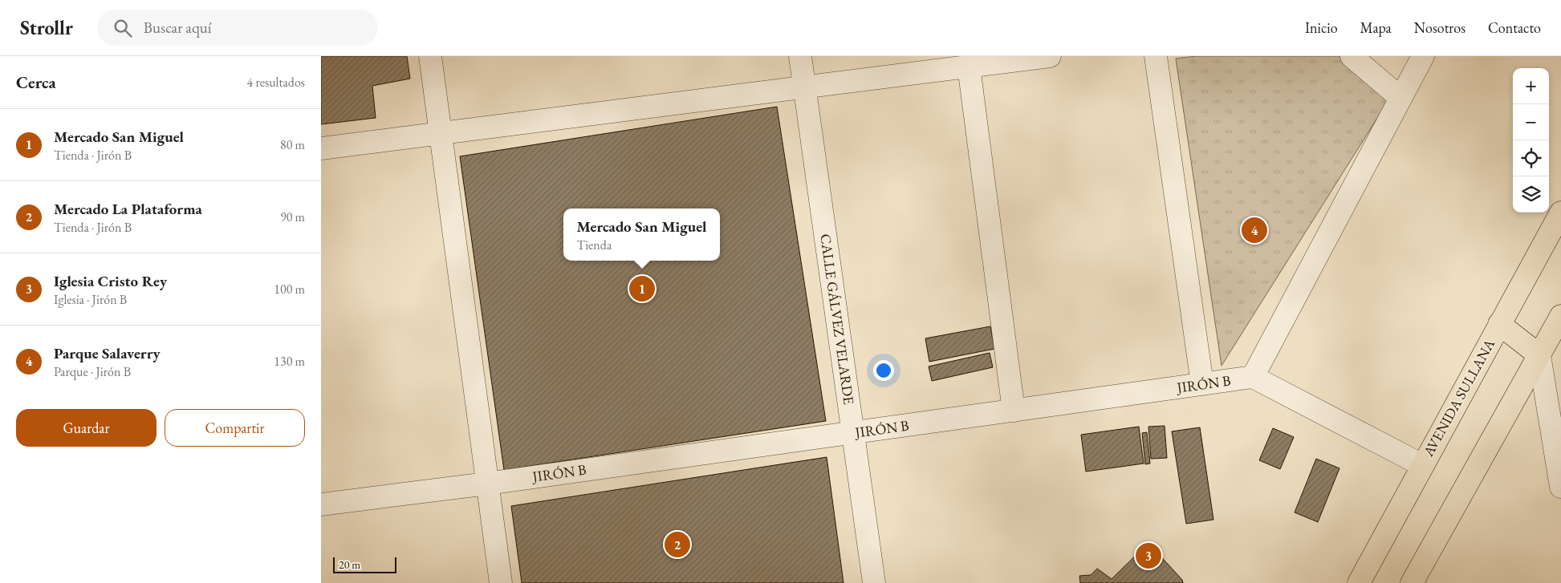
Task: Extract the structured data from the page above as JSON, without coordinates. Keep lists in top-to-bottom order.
{
  "streets": {
    "main road": ["AVENIDA SULLANA"],
    "street": ["CALLE GÁLVEZ VELARDE", "JIRÓN B"]
  },
  "crossings": [
    ["CALLE GÁLVEZ VELARDE", "JIRÓN B"]
  ],
  "scale_bar": "20 m",
  "page": {
    "header": "Strollr",
    "search": "Buscar aquí",
    "nav": [
      "Inicio",
      "Mapa",
      "Nosotros",
      "Contacto"
    ],
    "heading": ["Cerca", "4 resultados"],
    "map_buttons": ["+", "−"],
    "list": [
      {
        "mark": "1",
        "name": "Mercado San Miguel",
        "note": "Tienda · Jirón B",
        "value": "80 m"
      },
      {
        "mark": "2",
        "name": "Mercado La Plataforma",
        "note": "Tienda · Jirón B",
        "value": "90 m"
      },
      {
        "mark": "3",
        "name": "Iglesia Cristo Rey",
        "note": "Iglesia · Jirón B",
        "value": "100 m"
      },
      {
        "mark": "4",
        "name": "Parque Salaverry",
        "note": "Parque · Jirón B",
        "value": "130 m"
      }
    ],
    "popup": ["Mercado San Miguel", "Tienda"],
    "pins": [
      "4",
      "1",
      "2",
      "3"
    ],
    "buttons": ["Guardar", "Compartir"],
    "scale": "20 m"
  }
}
